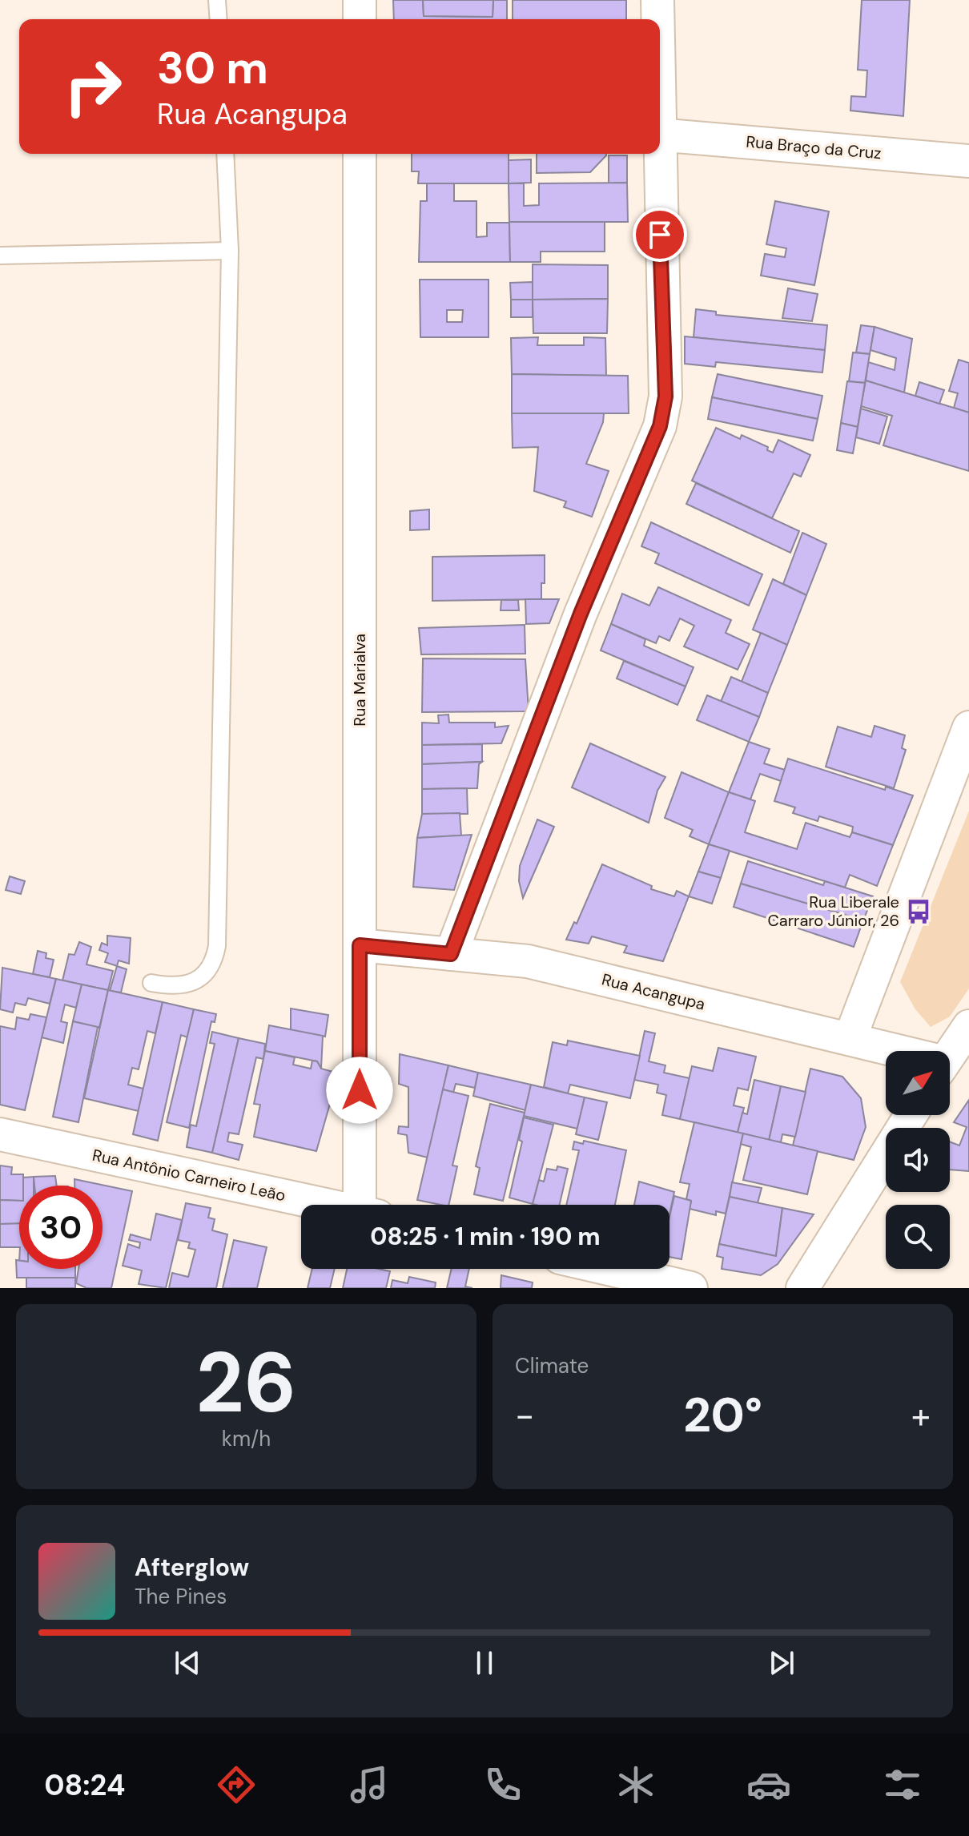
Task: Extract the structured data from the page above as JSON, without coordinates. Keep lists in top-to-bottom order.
{
  "streets": {
    "street": [
      "Rua Braço da Cruz",
      "Rua Marialva",
      "Rua Acangupa",
      "Rua Antônio Carneiro Leão"
    ]
  },
  "crossings": [
    ["Rua Marialva", "Rua Acangupa"]
  ],
  "places": {
    "bus stop": ["Rua Liberale Carraro Júnior, 26"]
  },
  "north": "top right",
  "page": {
    "turn": ["30 m", "Rua Acangupa"],
    "limit": "30",
    "trip": "08:25 · 1 min · 190 m",
    "tile": [
      ["26", "km/h"],
      "Climate"
    ],
    "heat": ["−", "20°", "+"],
    "song": ["Afterglow", "The Pines"],
    "tabs": "08:24"
  }
}
